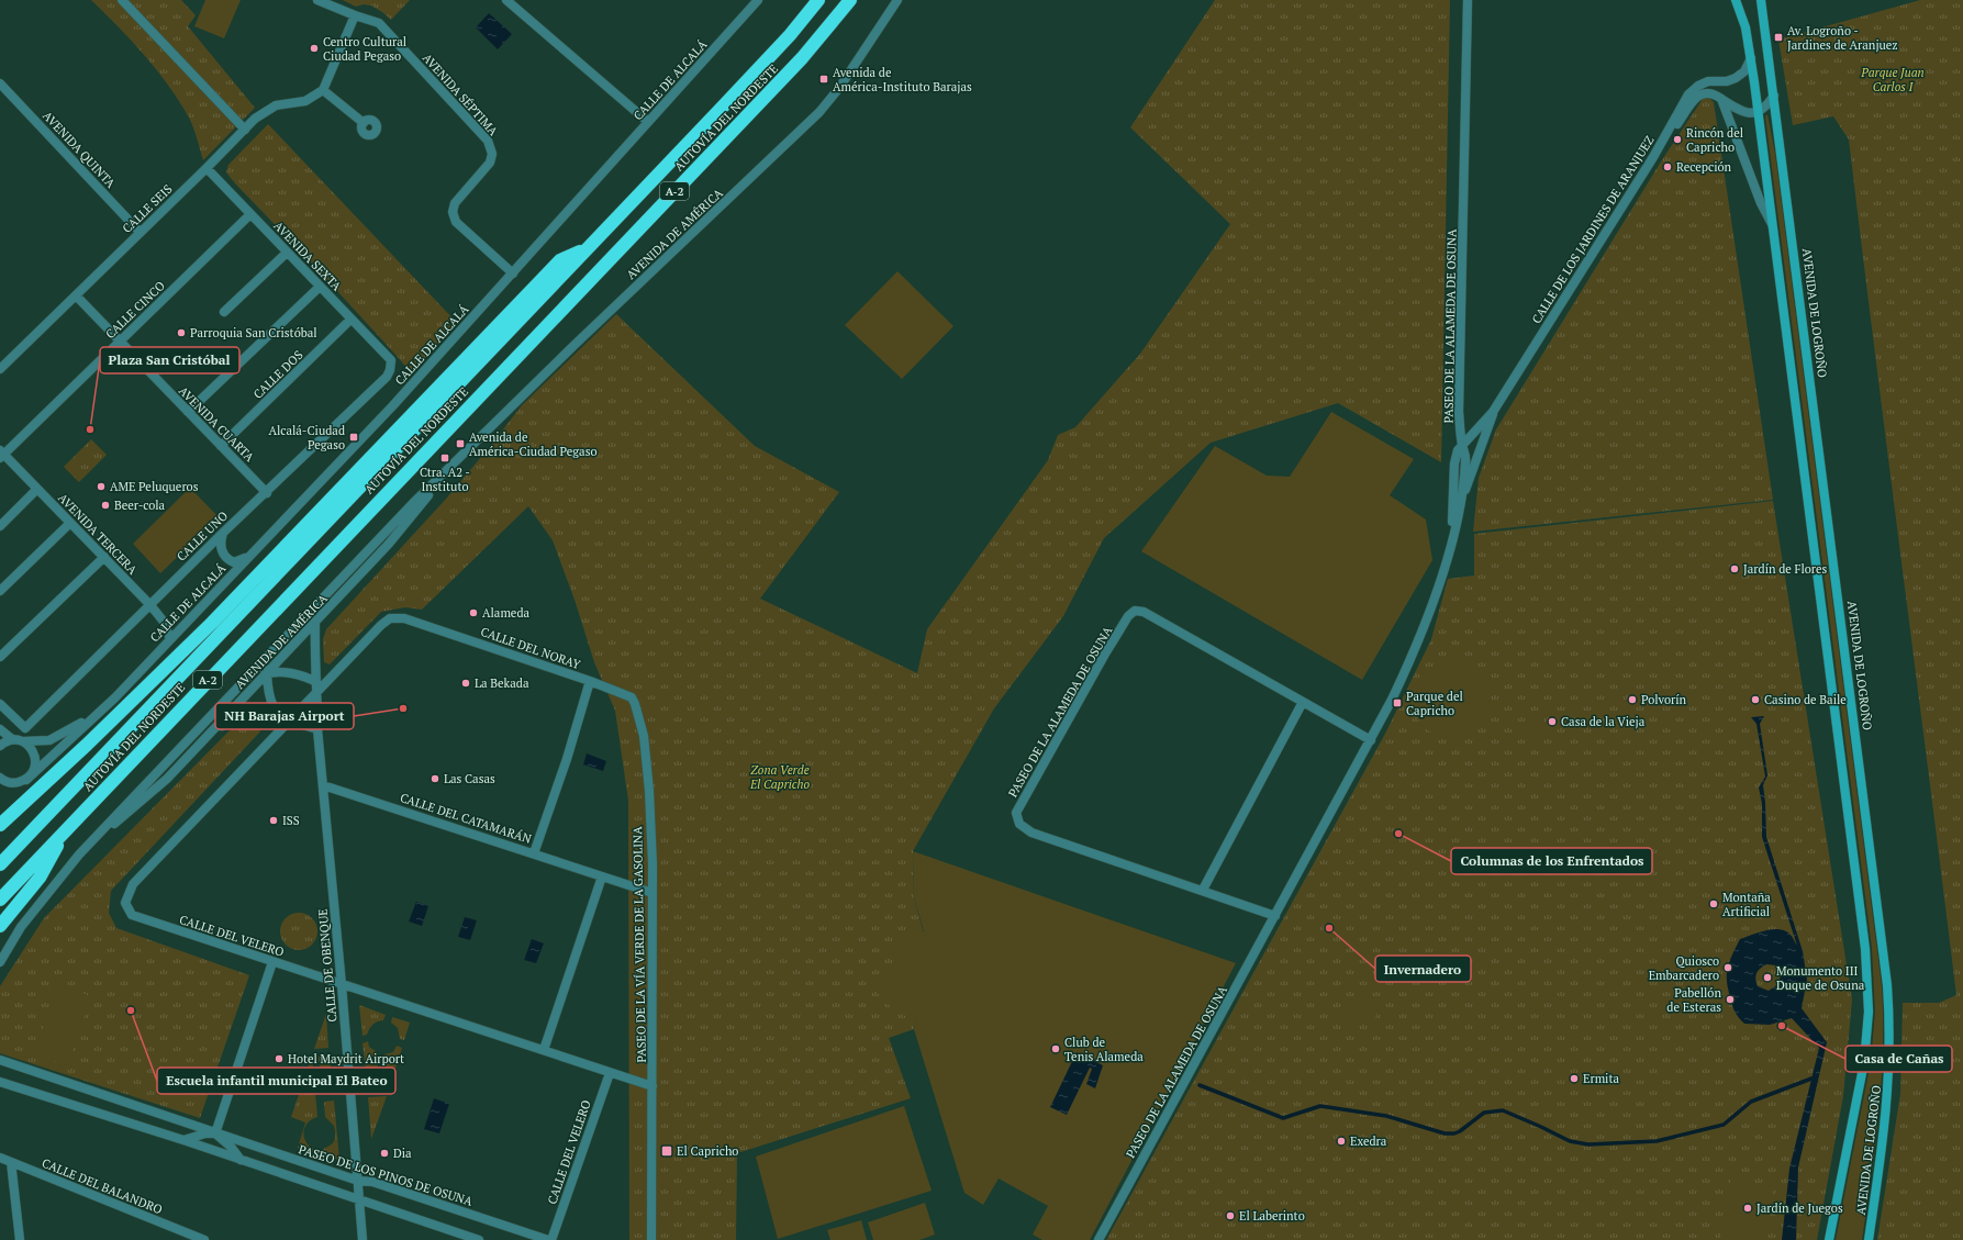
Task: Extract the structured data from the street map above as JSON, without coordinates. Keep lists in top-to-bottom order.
{
  "streets": {
    "highway": ["AUTOVÍA DEL NORDESTE", "A-2"],
    "main road": ["AVENIDA DE LOGROÑO"],
    "street": [
      "CALLE DE ALCALÁ",
      "AVENIDA SÉPTIMA",
      "AVENIDA QUINTA",
      "CALLE SEIS",
      "CALLE DE LOS JARDINES DE ARANJUEZ",
      "AVENIDA DE AMÉRICA",
      "AVENIDA SEXTA",
      "CALLE CINCO",
      "PASEO DE LA ALAMEDA DE OSUNA",
      "CALLE DOS",
      "AVENIDA CUARTA",
      "AVENIDA TERCERA",
      "CALLE UNO",
      "CALLE DEL NORAY",
      "CALLE DEL CATAMARÁN",
      "CALLE DEL VELERO",
      "PASEO DE LA VÍA VERDE DE LA GASOLINA",
      "CALLE DE OBENQUE",
      "PASEO DE LOS PINOS DE OSUNA",
      "CALLE DEL BALANDRO"
    ]
  },
  "crossings": [
    ["CALLE DE ALCALÁ", "AVENIDA SÉPTIMA"],
    ["CALLE DE ALCALÁ", "AVENIDA TERCERA"],
    ["AVENIDA QUINTA", "CALLE SEIS"],
    ["CALLE SEIS", "AVENIDA SEXTA"],
    ["CALLE SEIS", "AVENIDA CUARTA"],
    ["CALLE DE LOS JARDINES DE ARANJUEZ", "AVENIDA DE LOGROÑO"],
    ["CALLE DE LOS JARDINES DE ARANJUEZ", "PASEO DE LA ALAMEDA DE OSUNA"],
    ["AVENIDA DE AMÉRICA", "CALLE DE OBENQUE"],
    ["AVENIDA SEXTA", "CALLE CINCO"],
    ["AVENIDA SEXTA", "CALLE DOS"],
    ["AVENIDA SEXTA", "CALLE UNO"],
    ["CALLE CINCO", "AVENIDA CUARTA"],
    ["CALLE CINCO", "AVENIDA TERCERA"],
    ["CALLE DOS", "AVENIDA CUARTA"],
    ["AVENIDA CUARTA", "CALLE UNO"],
    ["AVENIDA TERCERA", "CALLE UNO"],
    ["CALLE DEL NORAY", "CALLE DEL CATAMARÁN"],
    ["CALLE DEL NORAY", "CALLE DEL VELERO"],
    ["CALLE DEL NORAY", "PASEO DE LA VÍA VERDE DE LA GASOLINA"],
    ["CALLE DEL NORAY", "CALLE DE OBENQUE"],
    ["CALLE DEL CATAMARÁN", "PASEO DE LA VÍA VERDE DE LA GASOLINA"],
    ["CALLE DEL CATAMARÁN", "CALLE DE OBENQUE"],
    ["CALLE DEL VELERO", "PASEO DE LA VÍA VERDE DE LA GASOLINA"],
    ["CALLE DEL VELERO", "CALLE DE OBENQUE"],
    ["CALLE DE OBENQUE", "PASEO DE LOS PINOS DE OSUNA"]
  ],
  "parks": ["Parque Juan Carlos I", "Zona Verde El Capricho"],
  "places": {
    "transit": [
      "Av. Logroño - Jardines de Aranjuez",
      "Avenida de América-Instituto Barajas",
      "Alcalá-Ciudad Pegaso",
      "Avenida de América-Ciudad Pegaso",
      "Ctra. A2 - Instituto",
      "Parque del Capricho",
      "El Capricho"
    ],
    "other": [
      "Centro Cultural Ciudad Pegaso",
      "Rincón del Capricho",
      "Recepción",
      "Parroquia San Cristóbal",
      "Plaza San Cristóbal",
      "AME Peluqueros",
      "Beer-cola",
      "Jardín de Flores",
      "Alameda",
      "La Bekada",
      "Polvorín",
      "Casino de Baile",
      "NH Barajas Airport",
      "Casa de la Vieja",
      "Las Casas",
      "ISS",
      "Columnas de los Enfrentados",
      "Montaña Artificial",
      "Invernadero",
      "Quiosco Embarcadero",
      "Monumento III Duque de Osuna",
      "Pabellón de Esteras",
      "Escuela infantil municipal El Bateo",
      "Casa de Cañas",
      "Club de Tenis Alameda",
      "Hotel Maydrit Airport",
      "Ermita",
      "Exedra",
      "Dia",
      "Jardín de Juegos",
      "El Laberinto"
    ]
  }
}
